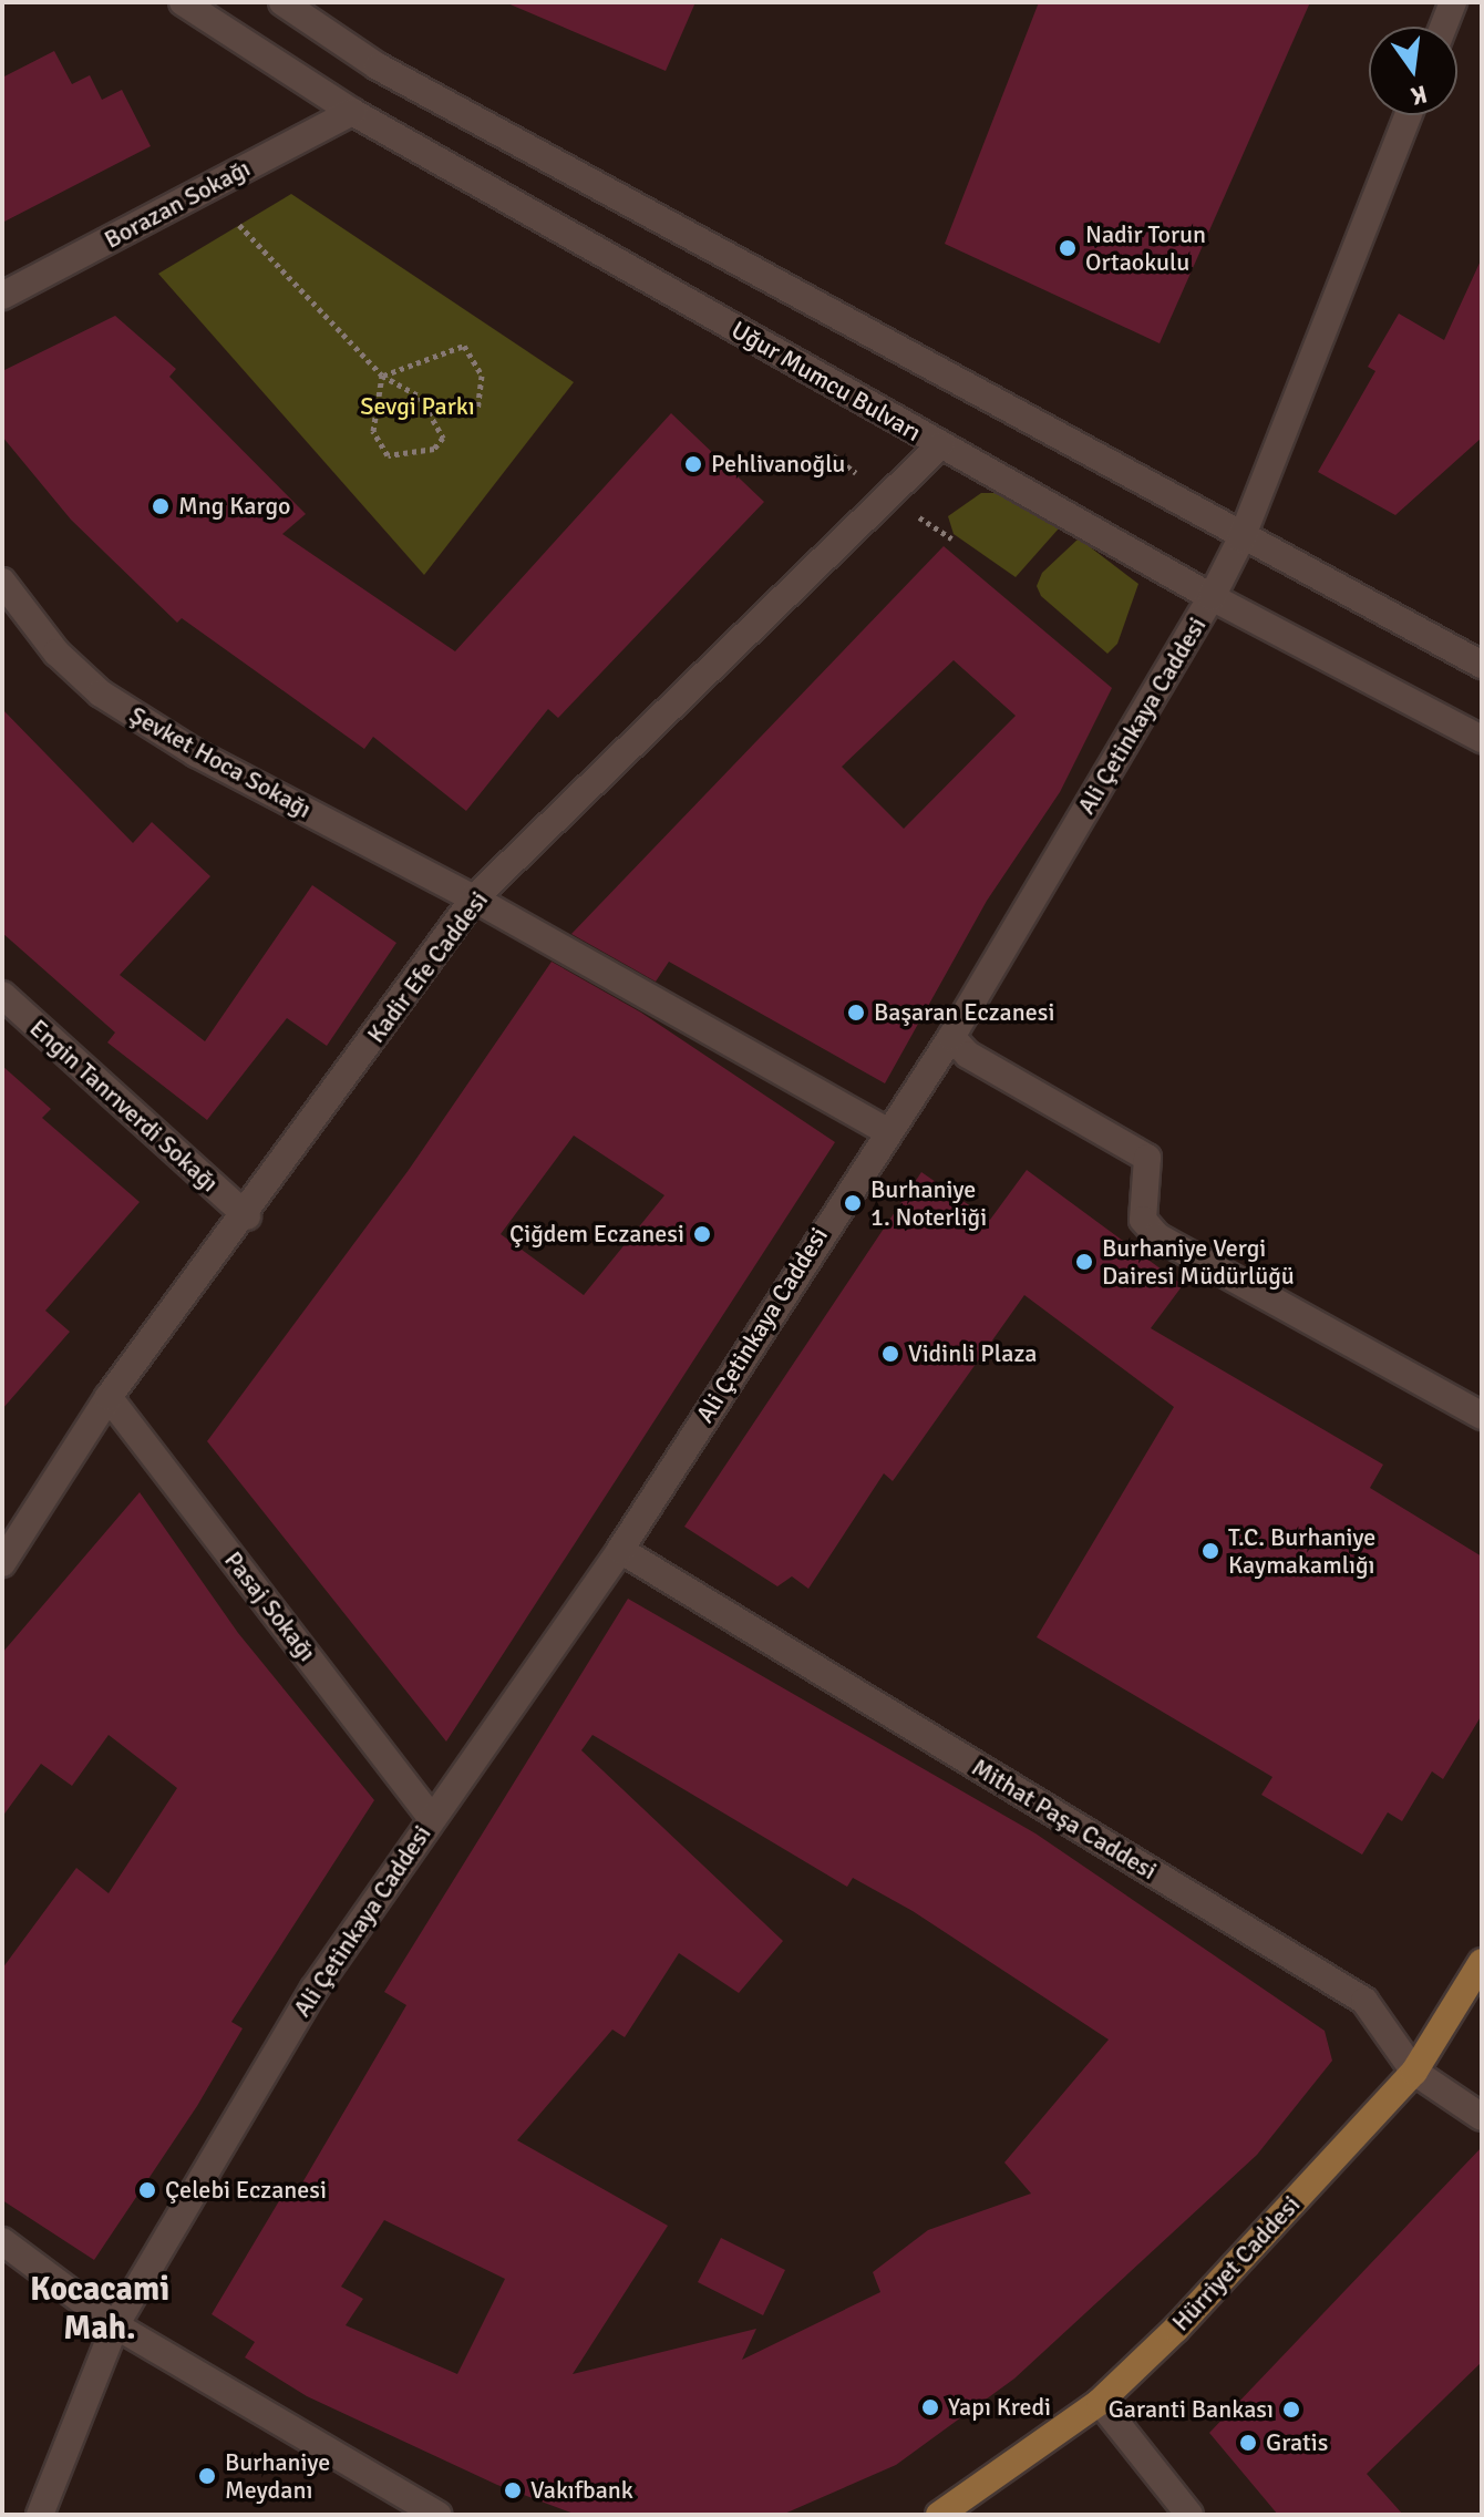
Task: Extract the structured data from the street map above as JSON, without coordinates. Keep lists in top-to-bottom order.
{
  "streets": {
    "main road": ["Hürriyet Caddesi"],
    "street": [
      "Borazan Sokağı",
      "Uğur Mumcu Bulvarı",
      "Ali Çetinkaya Caddesi",
      "Şevket Hoca Sokağı",
      "Kadir Efe Caddesi",
      "Engin Tanrıverdi Sokağı",
      "Pasaj Sokağı",
      "Mithat Paşa Caddesi"
    ]
  },
  "crossings": [
    ["Borazan Sokağı", "Uğur Mumcu Bulvarı"],
    ["Uğur Mumcu Bulvarı", "Ali Çetinkaya Caddesi"],
    ["Uğur Mumcu Bulvarı", "Kadir Efe Caddesi"],
    ["Ali Çetinkaya Caddesi", "Şevket Hoca Sokağı"],
    ["Ali Çetinkaya Caddesi", "Pasaj Sokağı"],
    ["Ali Çetinkaya Caddesi", "Mithat Paşa Caddesi"],
    ["Şevket Hoca Sokağı", "Kadir Efe Caddesi"],
    ["Kadir Efe Caddesi", "Engin Tanrıverdi Sokağı"],
    ["Kadir Efe Caddesi", "Pasaj Sokağı"],
    ["Mithat Paşa Caddesi", "Hürriyet Caddesi"]
  ],
  "districts": ["Kocacami Mah."],
  "parks": ["Sevgi Parkı"],
  "places": [
    "Nadir Torun Ortaokulu",
    "Pehlivanoğlu",
    "Mng Kargo",
    "Başaran Eczanesi",
    "Burhaniye 1. Noterliği",
    "Çiğdem Eczanesi",
    "Burhaniye Vergi Dairesi Müdürlüğü",
    "Vidinli Plaza",
    "T.C. Burhaniye Kaymakamlığı",
    "Çelebi Eczanesi",
    "Yapı Kredi",
    "Garanti Bankası",
    "Gratis",
    "Burhaniye Meydanı",
    "Vakıfbank"
  ],
  "north": "bottom"
}
